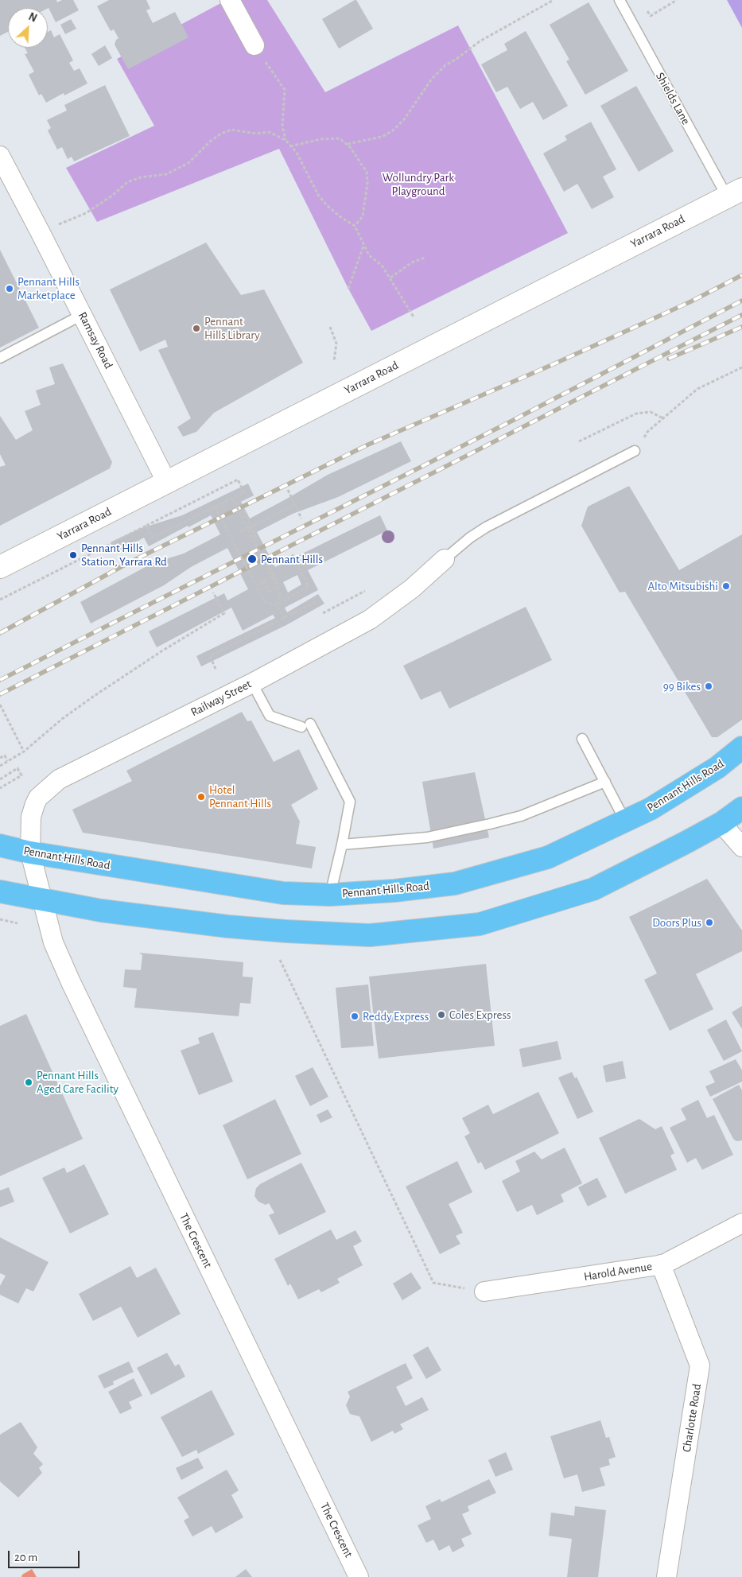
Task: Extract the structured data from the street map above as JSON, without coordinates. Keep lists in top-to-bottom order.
{
  "streets": {
    "highway": ["Pennant Hills Road"],
    "main road": ["Yarrara Road"],
    "street": [
      "Ramsay Road",
      "Railway Street",
      "The Crescent",
      "Harold Avenue",
      "Charlotte Road"
    ],
    "lane": ["Shields Lane"]
  },
  "crossings": [
    ["Shields Lane", "Yarrara Road"],
    ["Yarrara Road", "Ramsay Road"],
    ["Railway Street", "Pennant Hills Road"],
    ["Railway Street", "The Crescent"],
    ["Harold Avenue", "Charlotte Road"]
  ],
  "parks": ["Wollundry Park Playground"],
  "places": [
    "Pennant Hills Marketplace",
    "Pennant Hills Library",
    "Pennant Hills Station, Yarrara Rd",
    "Pennant Hills",
    "Alto Mitsubishi",
    "99 Bikes",
    "Hotel Pennant Hills",
    "Doors Plus",
    "Coles Express",
    "Reddy Express",
    "Pennant Hills Aged Care Facility"
  ],
  "scale_bar": "20 m",
  "north": "top right"
}
